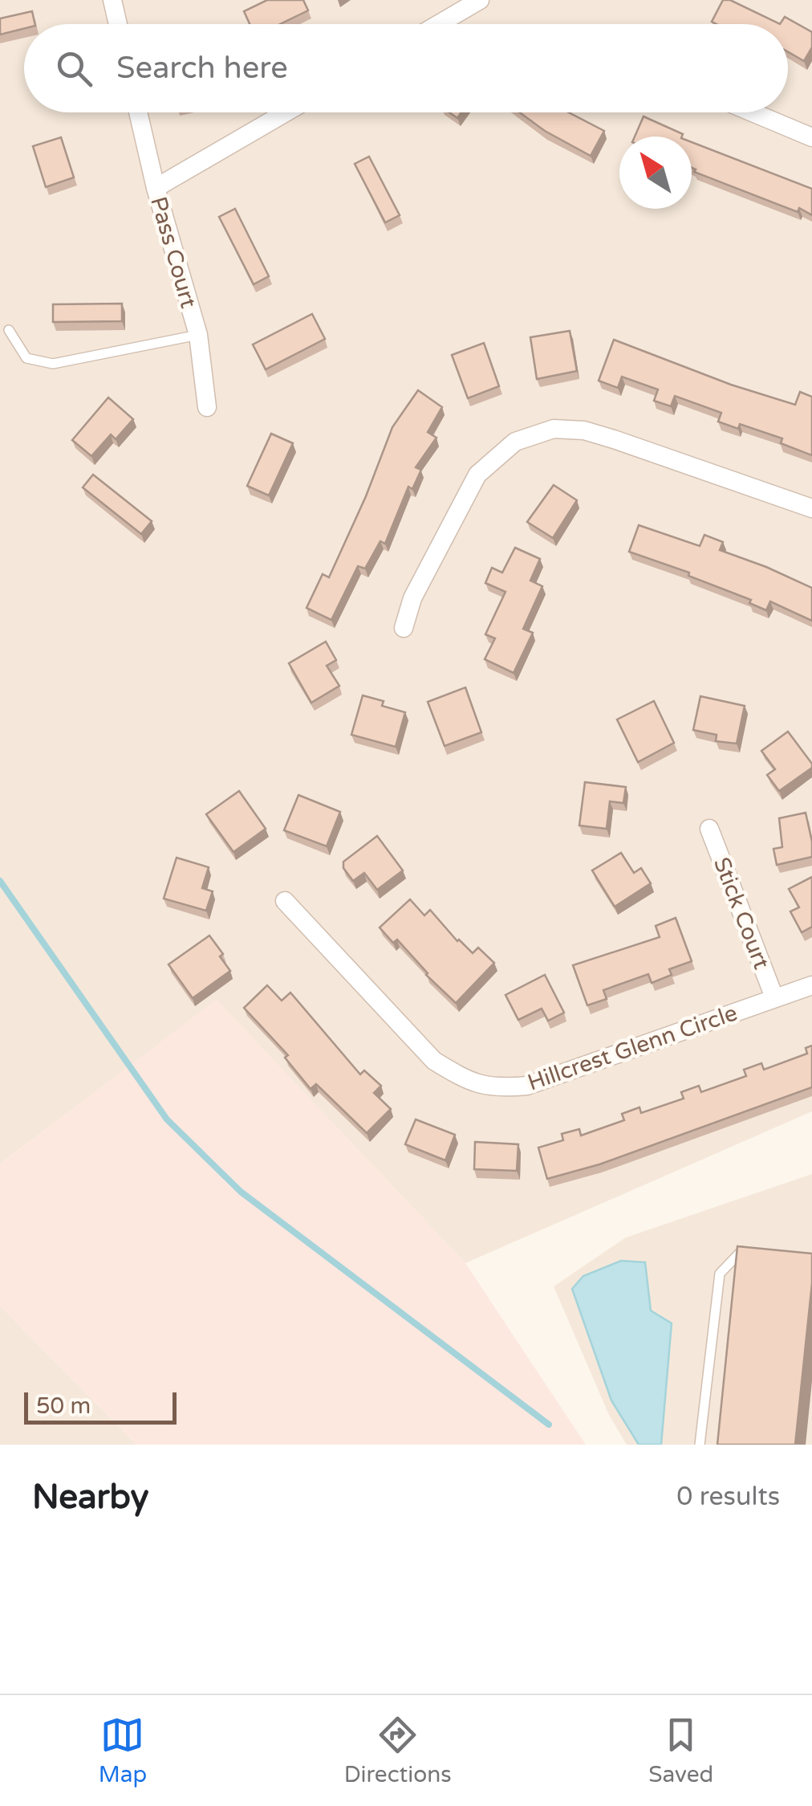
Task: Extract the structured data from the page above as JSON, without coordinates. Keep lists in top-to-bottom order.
{
  "streets": {
    "street": ["Pass Court", "Stick Court", "Hillcrest Glenn Circle"]
  },
  "crossings": [
    ["Stick Court", "Hillcrest Glenn Circle"]
  ],
  "scale_bar": "50 m",
  "north": "top left",
  "page": {
    "search": "Search here",
    "scale": "50 m",
    "heading": ["Nearby", "0 results"],
    "nav": ["Map", "Directions", "Saved"]
  }
}
